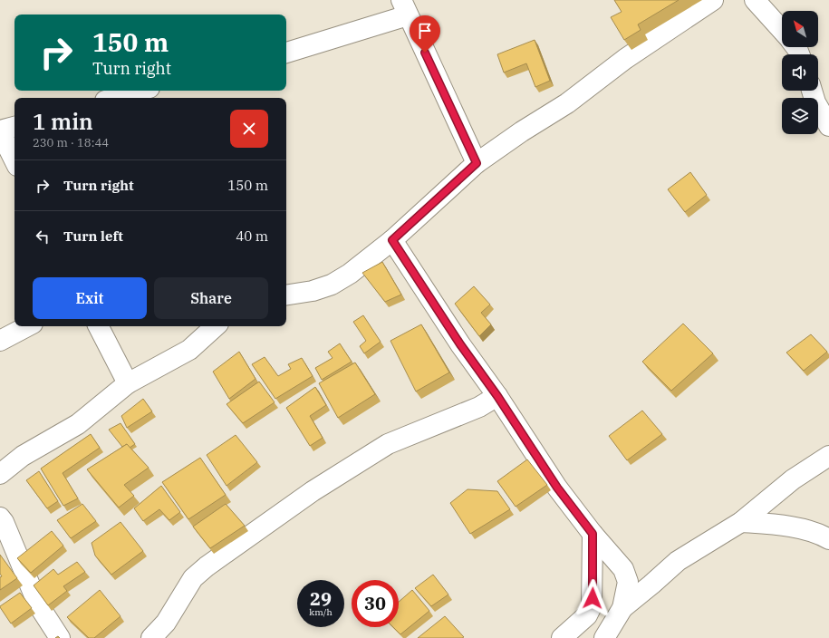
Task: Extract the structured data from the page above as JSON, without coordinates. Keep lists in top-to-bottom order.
{
  "north": "top left",
  "page": {
    "turn": ["150 m", "Turn right"],
    "heading": ["1 min", "230 m · 18:44"],
    "list": [
      {
        "name": "Turn right",
        "value": "150 m"
      },
      {
        "name": "Turn left",
        "value": "40 m"
      }
    ],
    "buttons": ["Exit", "Share"],
    "speed": "29 km/h",
    "limit": "30"
  }
}
